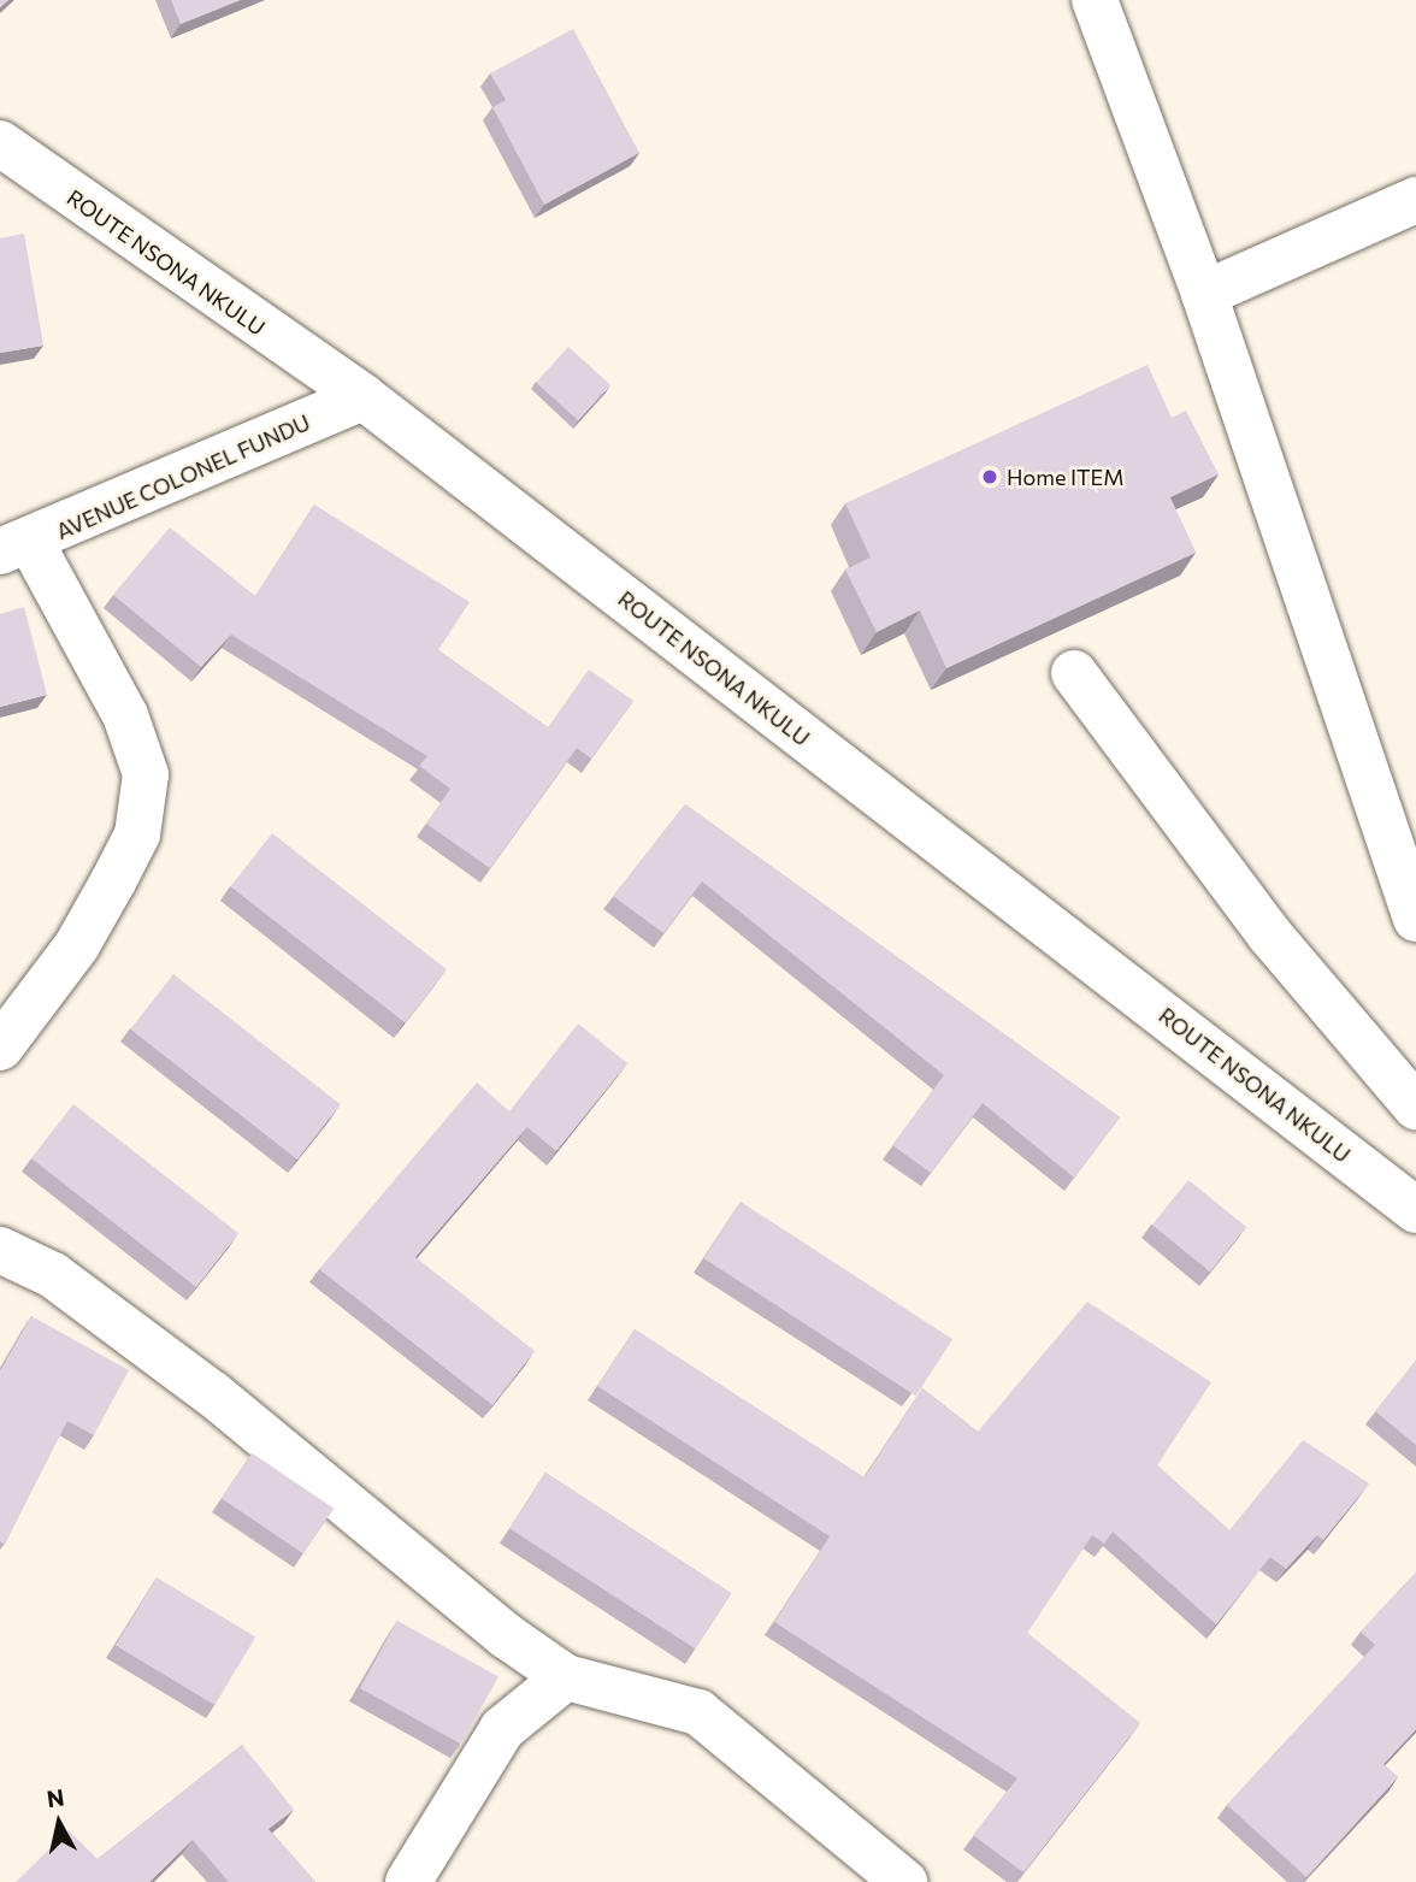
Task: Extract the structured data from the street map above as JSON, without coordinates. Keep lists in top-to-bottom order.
{
  "streets": {
    "street": ["ROUTE NSONA NKULU", "AVENUE COLONEL FUNDU"]
  },
  "crossings": [
    ["ROUTE NSONA NKULU", "AVENUE COLONEL FUNDU"]
  ],
  "places": ["Home ITEM"],
  "north": "top"
}
